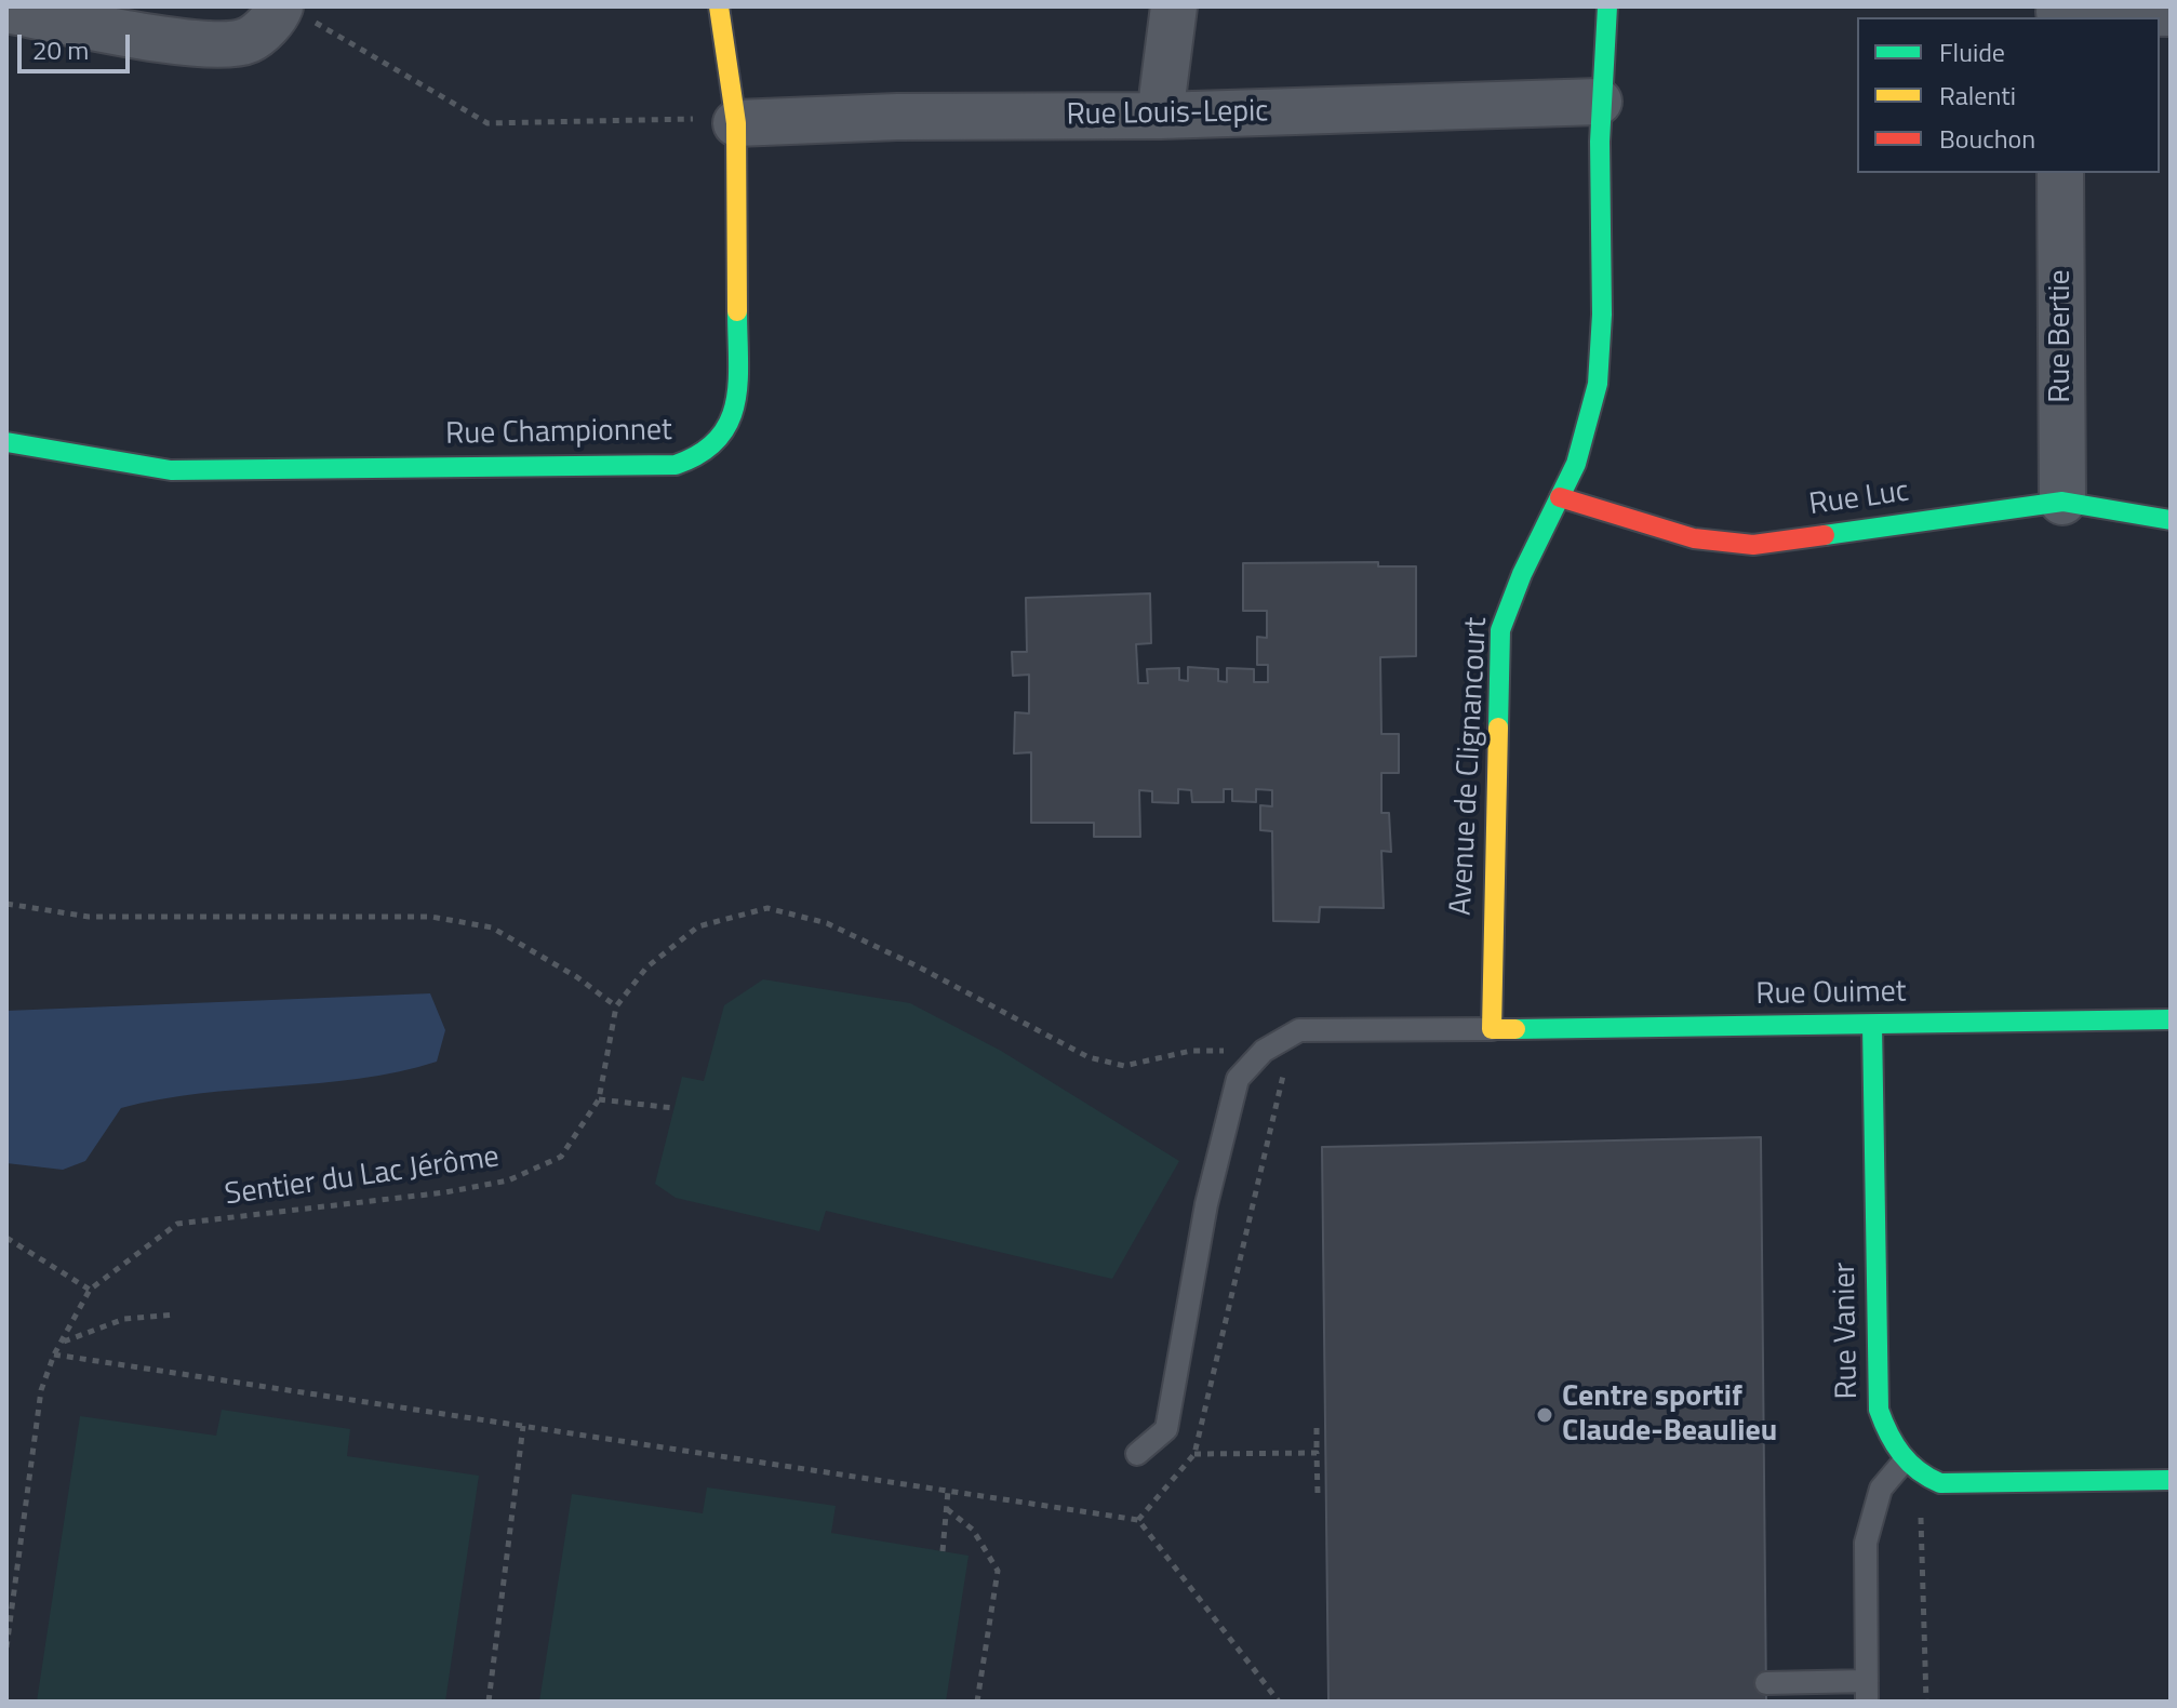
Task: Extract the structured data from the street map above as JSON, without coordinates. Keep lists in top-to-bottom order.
{
  "streets": {
    "street": [
      "Rue Louis-Lepic",
      "Rue Bertie",
      "Rue Championnet",
      "Rue Luc",
      "Avenue de Clignancourt",
      "Rue Ouimet",
      "Rue Vanier"
    ],
    "path": ["Sentier du Lac Jérôme"]
  },
  "crossings": [
    ["Rue Louis-Lepic", "Rue Championnet"],
    ["Rue Louis-Lepic", "Avenue de Clignancourt"],
    ["Rue Bertie", "Rue Luc"],
    ["Rue Luc", "Avenue de Clignancourt"],
    ["Avenue de Clignancourt", "Rue Ouimet"],
    ["Rue Ouimet", "Rue Vanier"]
  ],
  "places": ["Centre sportif Claude-Beaulieu"],
  "legend": ["Fluide", "Ralenti", "Bouchon"],
  "scale_bar": "20 m"
}
